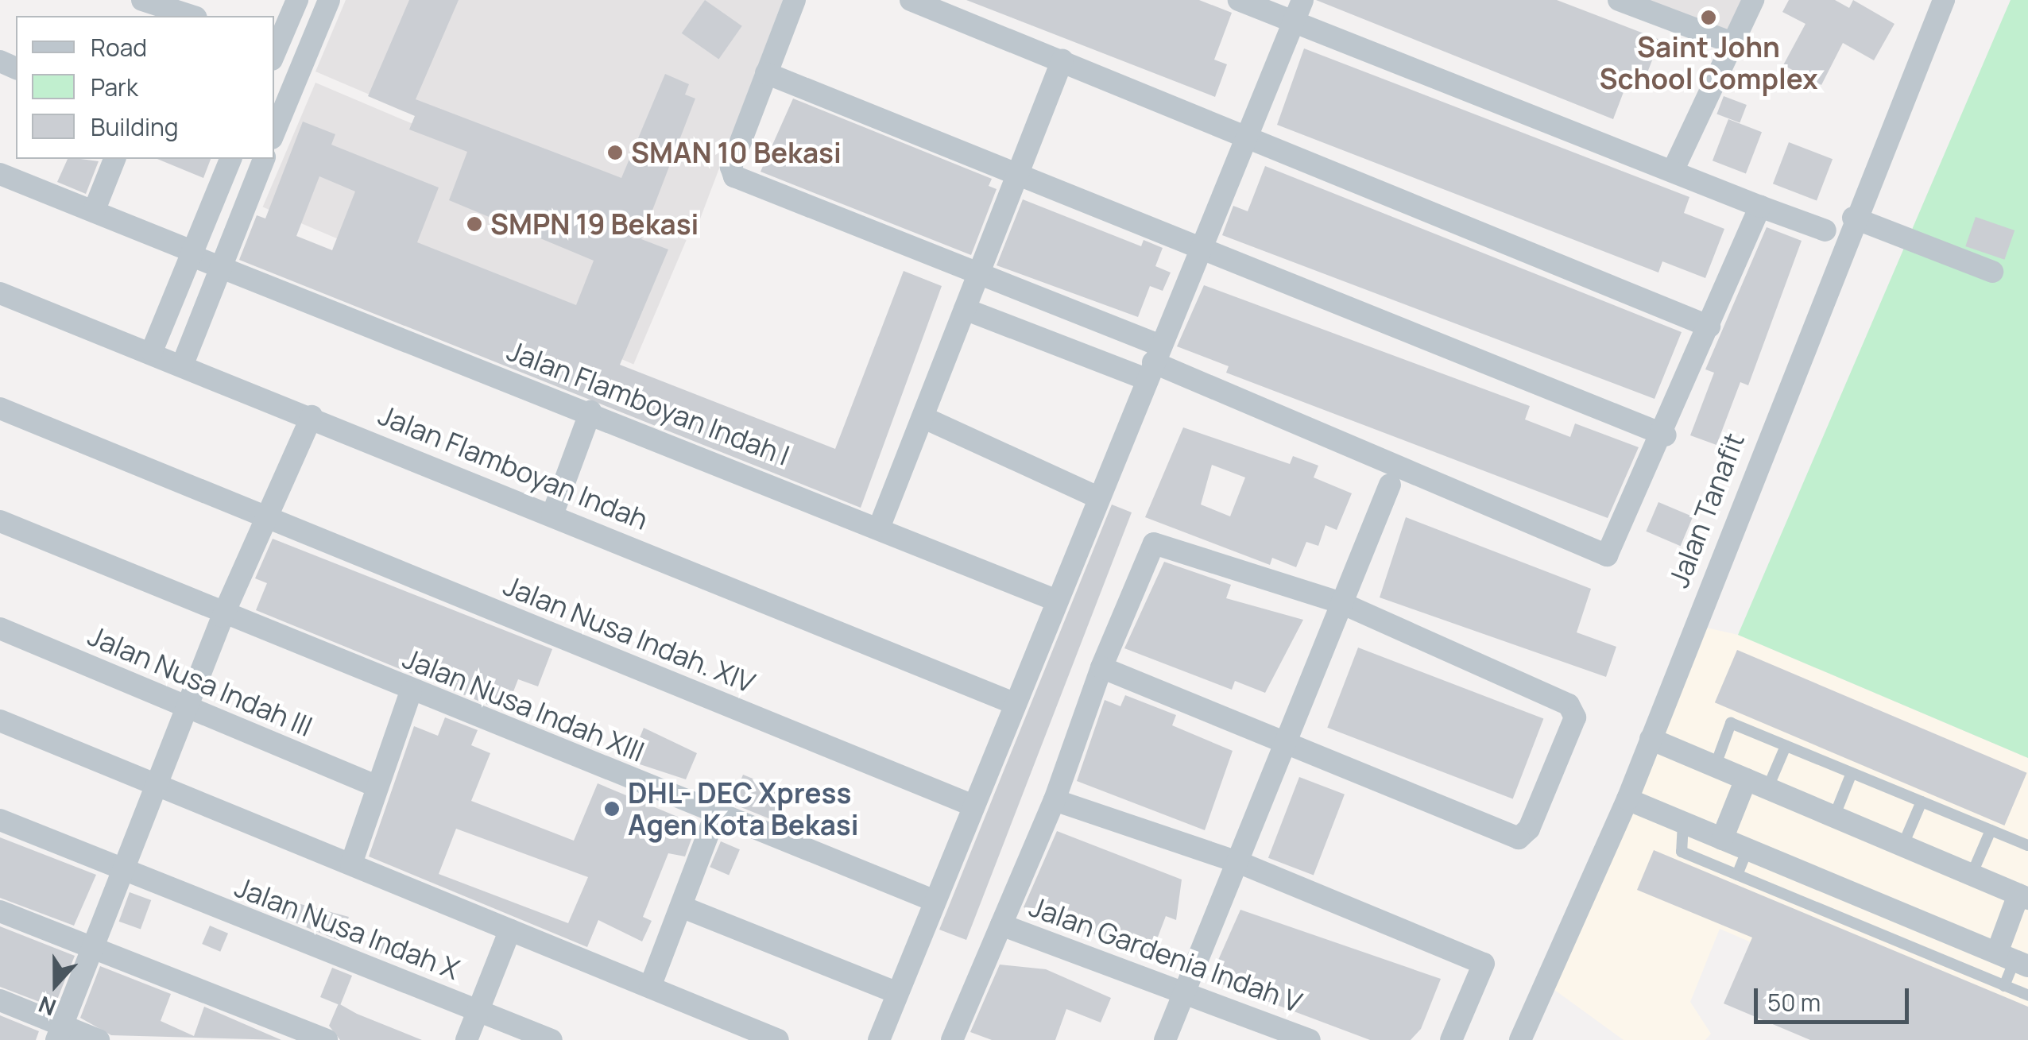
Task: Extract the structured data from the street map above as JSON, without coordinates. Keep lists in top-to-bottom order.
{
  "streets": {
    "street": [
      "Jalan Flamboyan Indah I",
      "Jalan Flamboyan Indah",
      "Jalan Tanafit",
      "Jalan Nusa Indah. XIV",
      "Jalan Nusa Indah III",
      "Jalan Nusa Indah XIII",
      "Jalan Nusa Indah X",
      "Jalan Gardenia Indah V"
    ]
  },
  "places": [
    "Saint John School Complex",
    "SMAN 10 Bekasi",
    "SMPN 19 Bekasi",
    "DHL- DEC Xpress Agen Kota Bekasi"
  ],
  "legend": ["Road", "Park", "Building"],
  "scale_bar": "50 m",
  "north": "bottom"
}
